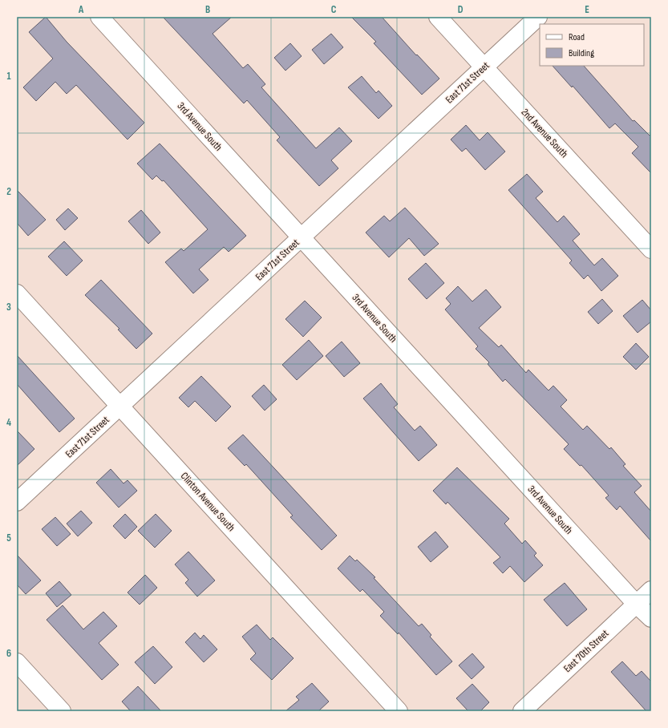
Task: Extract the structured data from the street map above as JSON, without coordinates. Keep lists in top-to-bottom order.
{
  "streets": {
    "street": [
      "East 71st Street",
      "3rd Avenue South",
      "2nd Avenue South",
      "Clinton Avenue South",
      "East 70th Street"
    ]
  },
  "crossings": [
    ["East 71st Street", "3rd Avenue South"],
    ["East 71st Street", "2nd Avenue South"],
    ["East 71st Street", "Clinton Avenue South"],
    ["3rd Avenue South", "East 70th Street"]
  ],
  "legend": ["Road", "Building"],
  "grid": {
    "columns": [
      "A",
      "B",
      "C",
      "D",
      "E"
    ],
    "rows": [
      "1",
      "2",
      "3",
      "4",
      "5",
      "6"
    ]
  }
}
